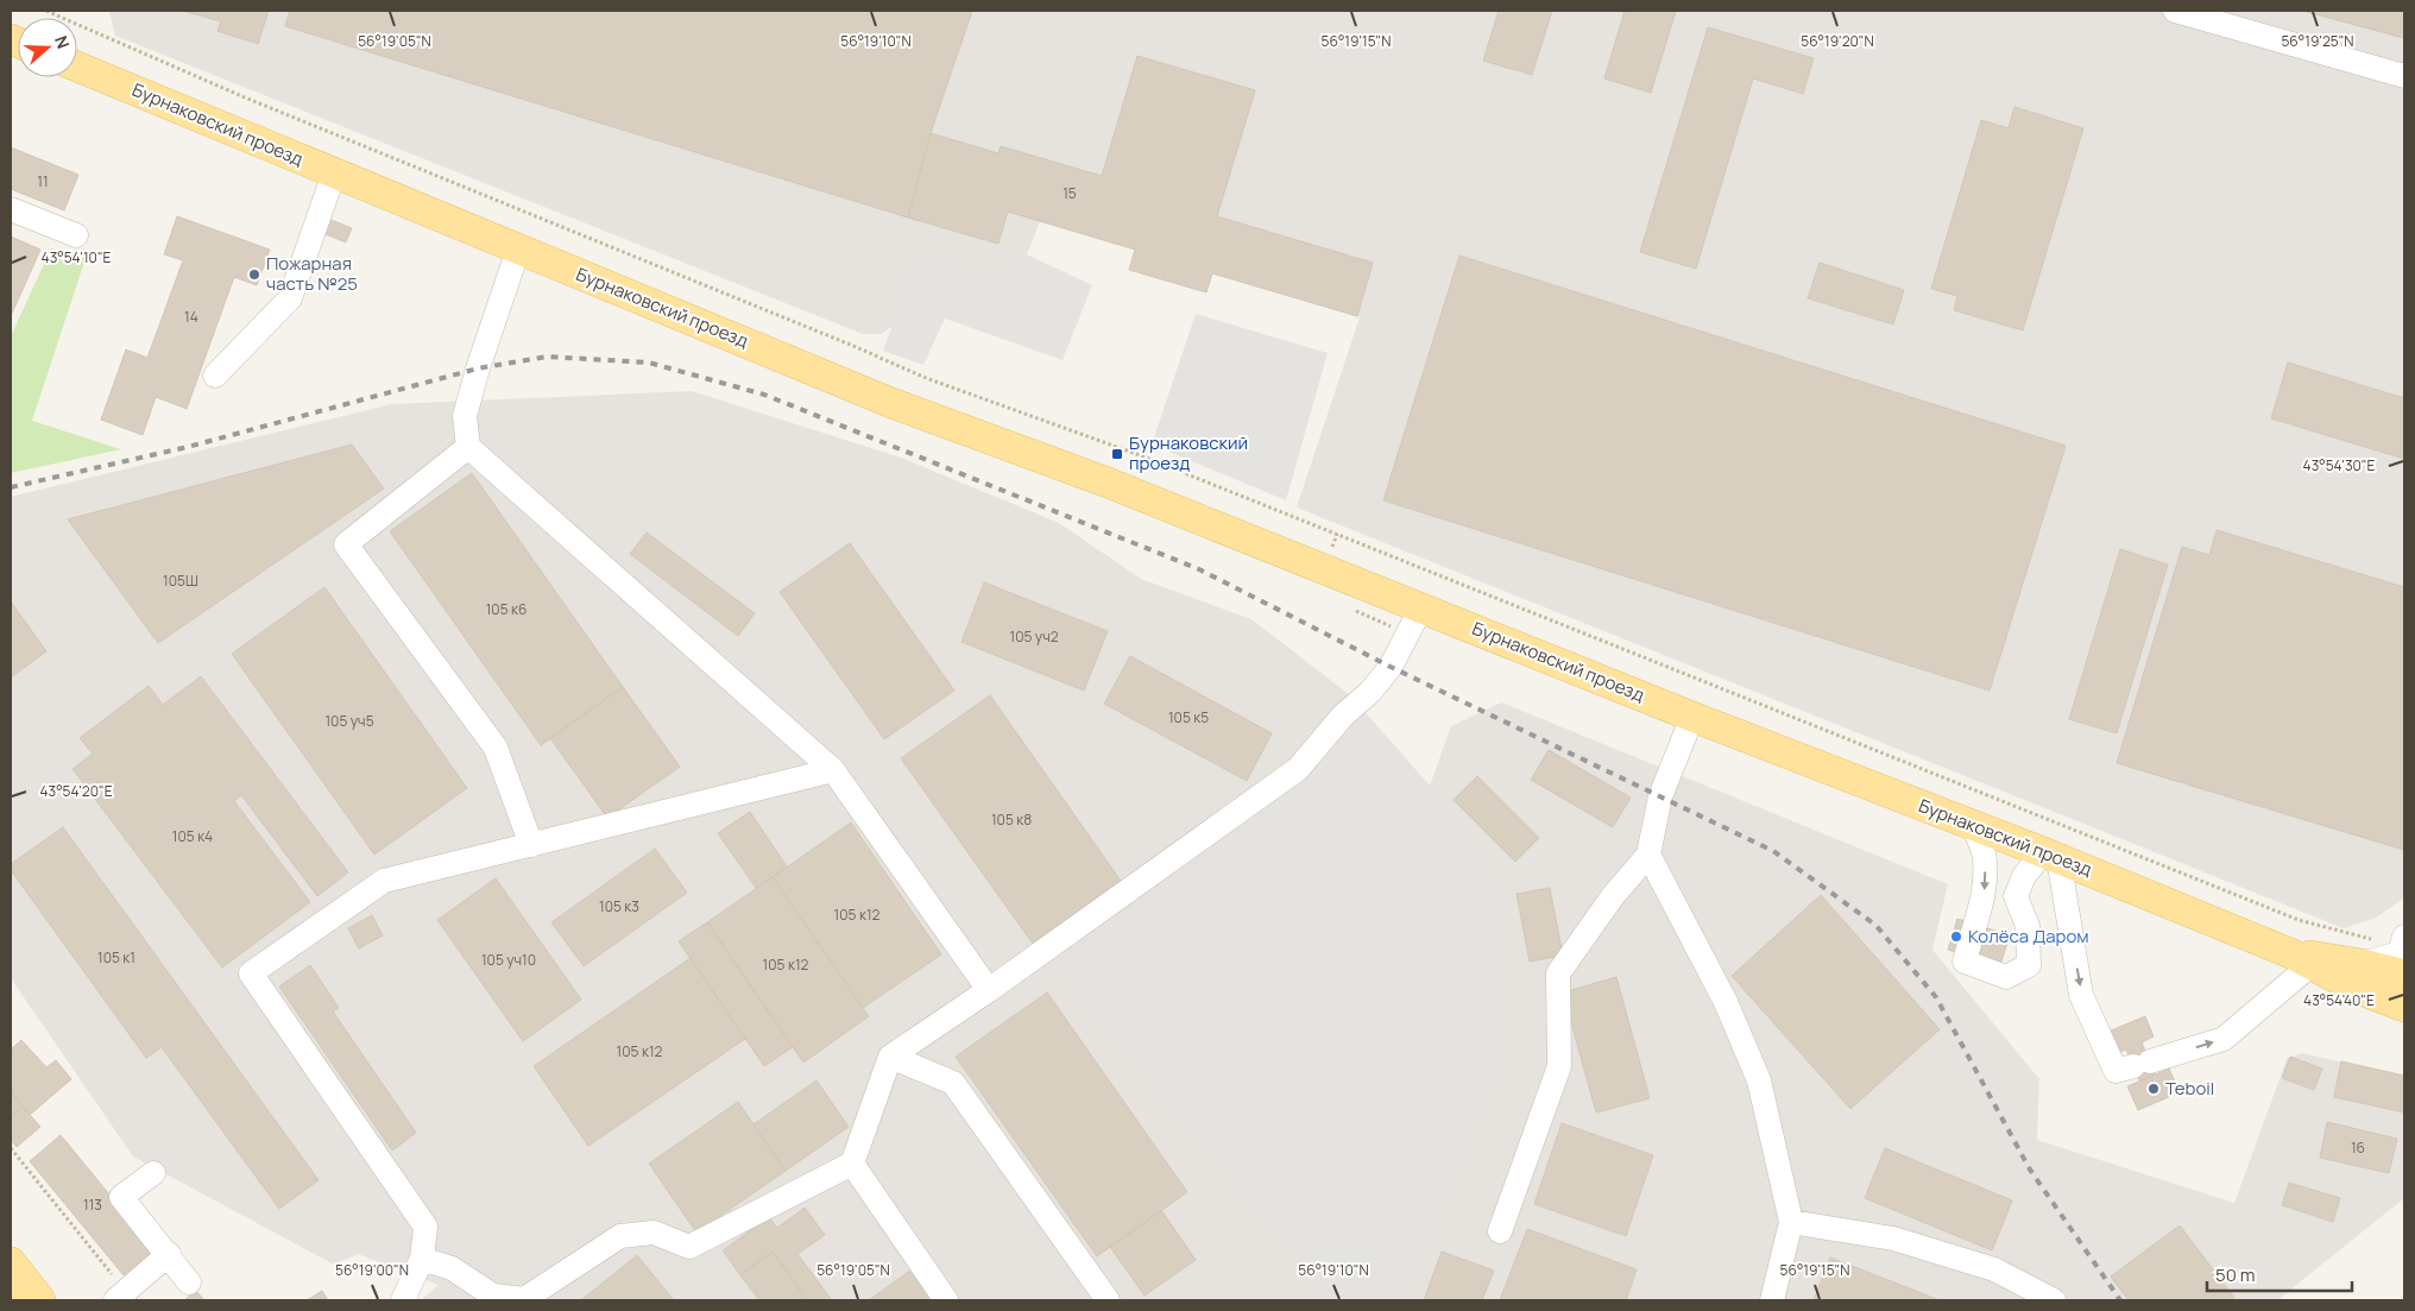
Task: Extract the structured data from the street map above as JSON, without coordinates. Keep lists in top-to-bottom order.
{
  "streets": {
    "main road": ["Бурнаковский проезд"]
  },
  "places": {
    "other": ["Пожарная часть №25", "Колёса Даром", "Teboil"],
    "transit": ["Бурнаковский проезд"]
  },
  "house_numbers": [
    "11",
    "15",
    "14",
    "105Ш",
    "105 к6",
    "105 уч2",
    "105 к5",
    "105 уч5",
    "105 к8",
    "105 к4",
    "105 к3",
    "105 к12",
    "105 к1",
    "105 уч10",
    "105 к12",
    "105 к12",
    "16",
    "113"
  ],
  "scale_bar": "50 m",
  "north": "right",
  "coordinates": [
    "56°19'10\"N",
    "56°19'15\"N",
    "56°19'25\"N",
    "56°19'05\"N",
    "56°19'20\"N",
    "43°54'10\"E",
    "43°54'30\"E",
    "43°54'20\"E",
    "43°54'40\"E",
    "56°19'00\"N"
  ]
}
